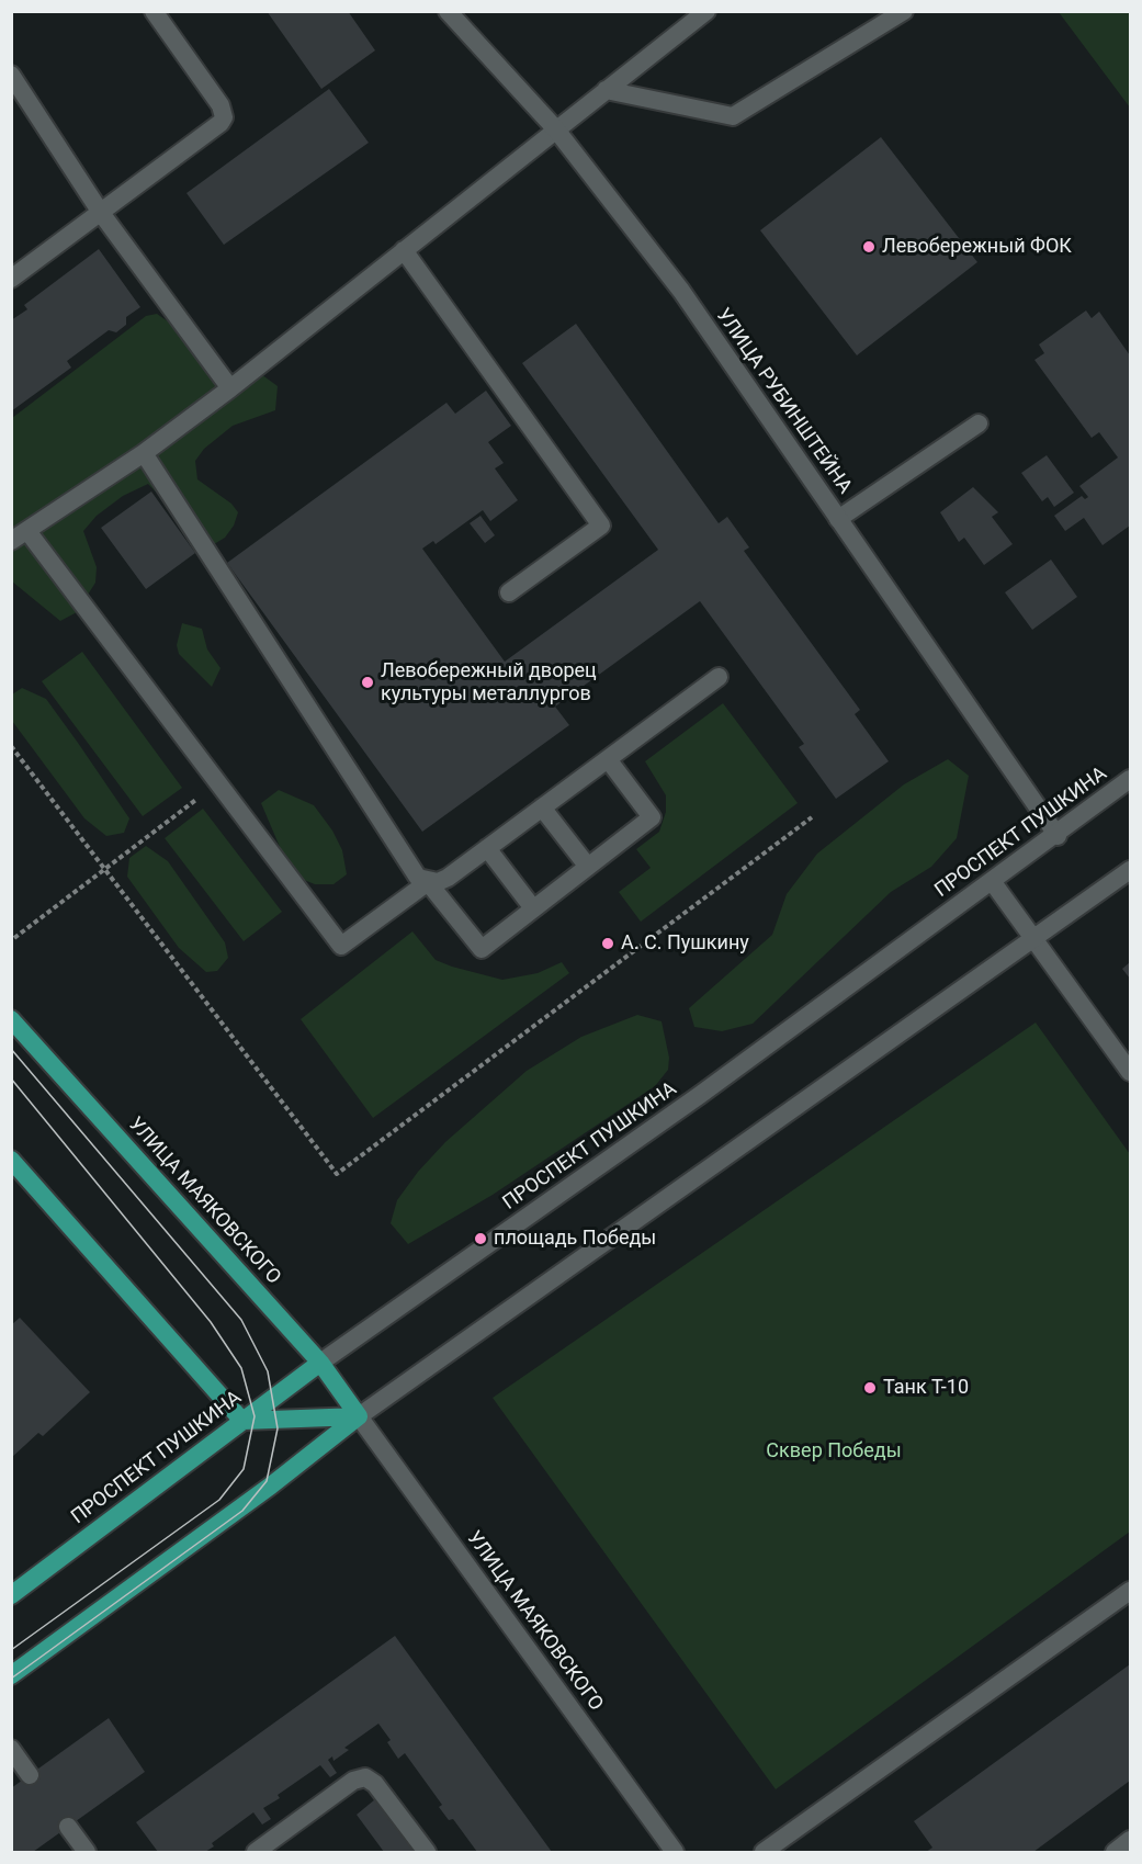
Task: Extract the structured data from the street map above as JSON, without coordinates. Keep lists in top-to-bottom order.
{
  "streets": {
    "main road": ["ПРОСПЕКТ ПУШКИНА", "УЛИЦА МАЯКОВСКОГО"],
    "street": ["УЛИЦА РУБИНШТЕЙНА"]
  },
  "crossings": [
    ["УЛИЦА РУБИНШТЕЙНА", "ПРОСПЕКТ ПУШКИНА"],
    ["ПРОСПЕКТ ПУШКИНА", "УЛИЦА МАЯКОВСКОГО"]
  ],
  "parks": ["Сквер Победы"],
  "places": [
    "Левобережный ФОК",
    "Левобережный дворец культуры металлургов",
    "А. С. Пушкину",
    "площадь Победы",
    "Танк Т-10"
  ]
}
